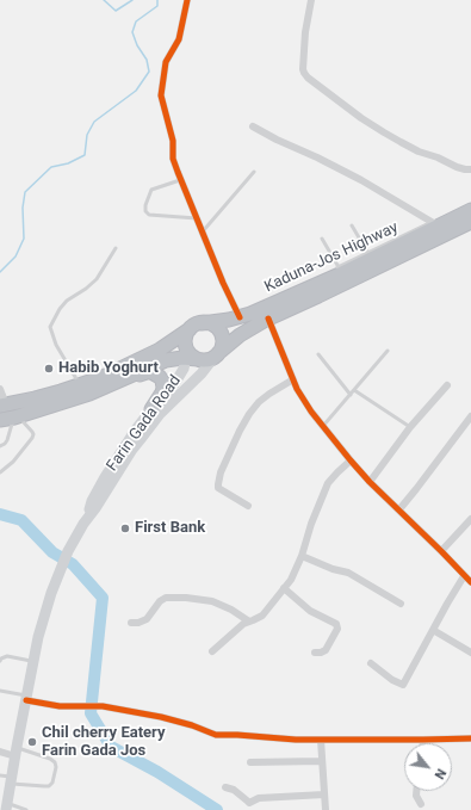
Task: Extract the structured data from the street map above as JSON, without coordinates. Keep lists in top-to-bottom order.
{
  "streets": {
    "highway": ["Kaduna-Jos Highway"],
    "main road": ["Farin Gada Road"]
  },
  "crossings": [
    ["Kaduna-Jos Highway", "Farin Gada Road"]
  ],
  "places": ["Habib Yoghurt", "First Bank", "Chil cherry Eatery Farin Gada Jos"],
  "north": "bottom right"
}
